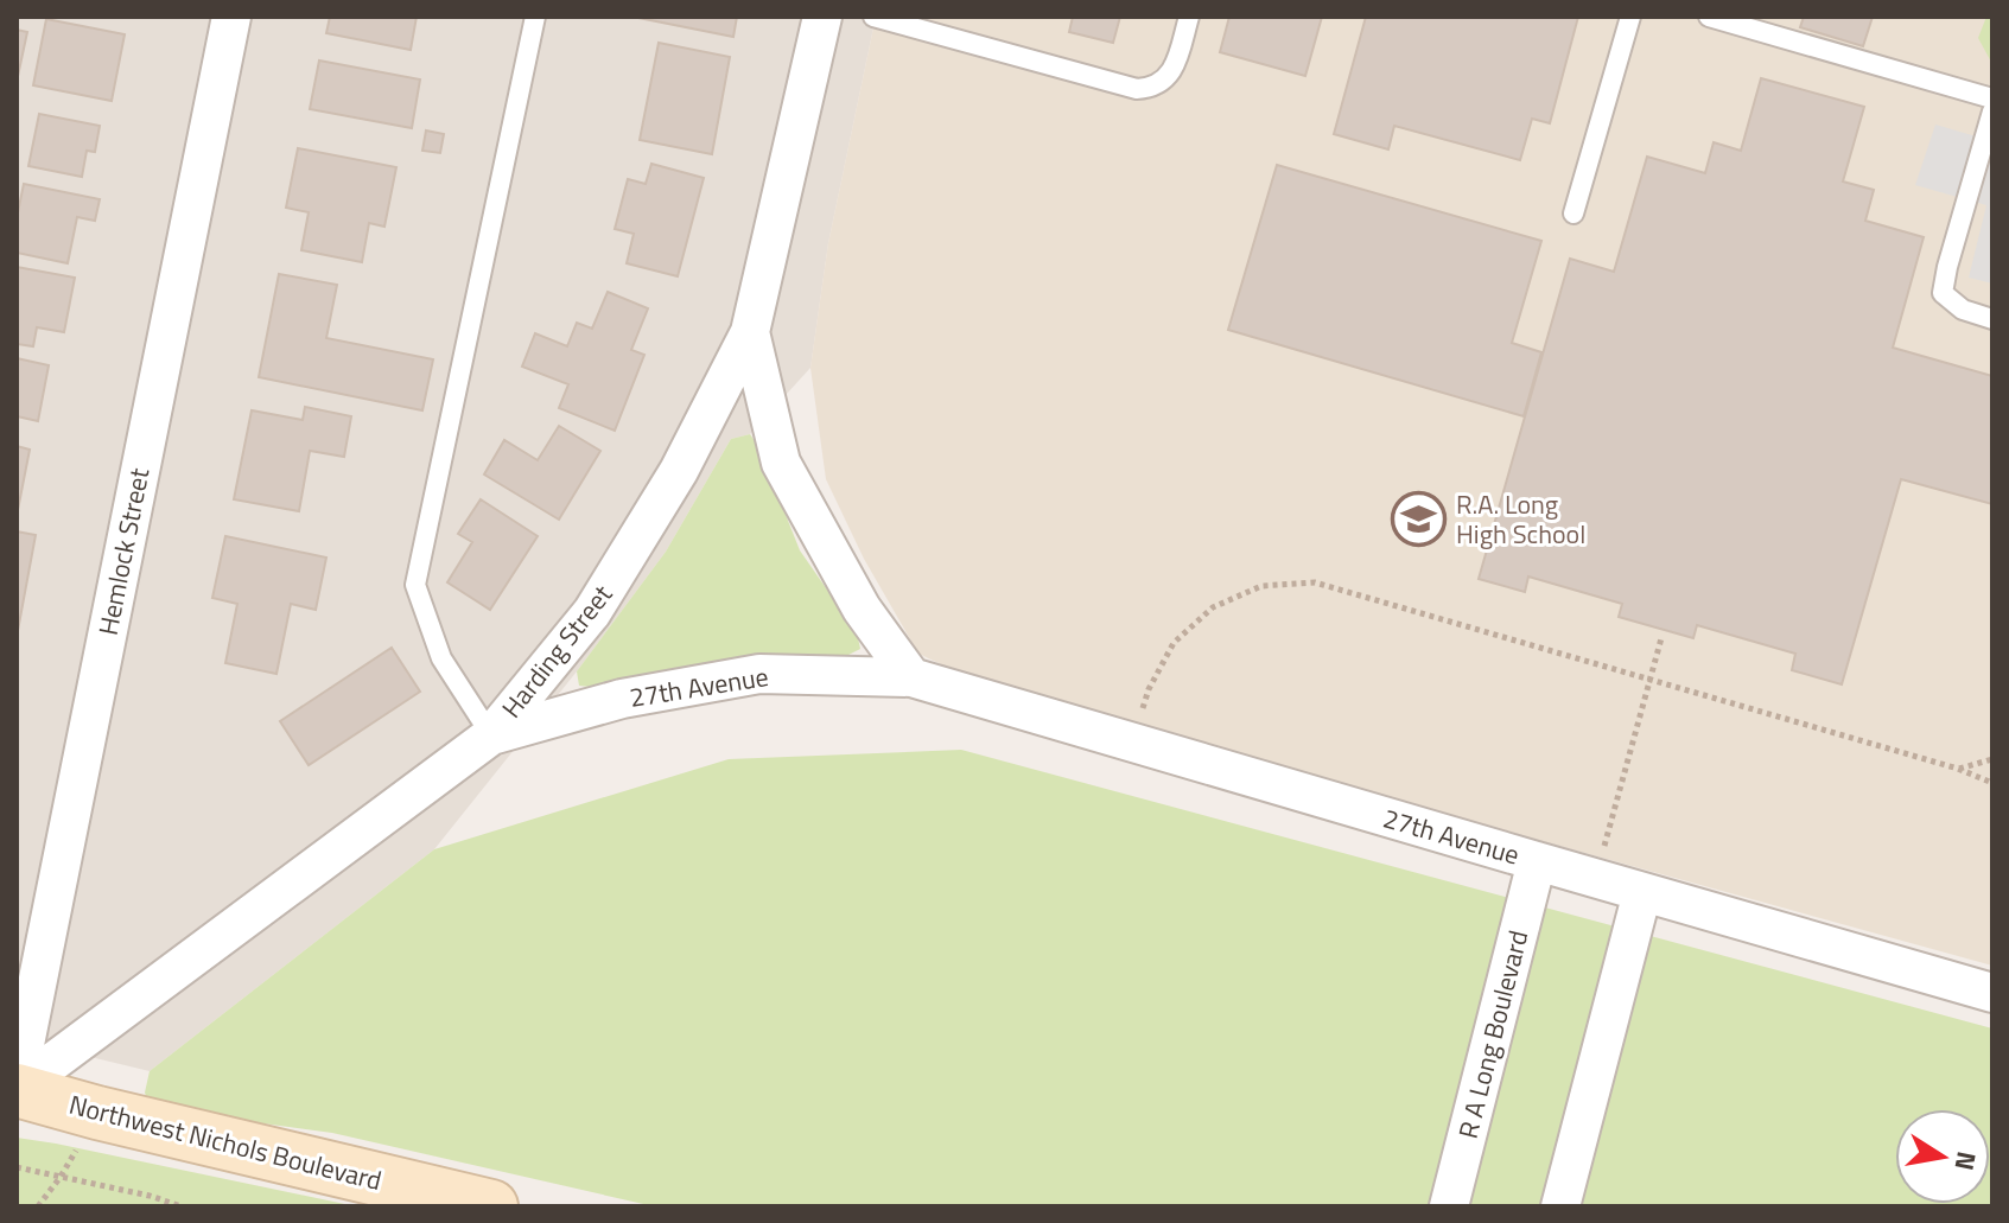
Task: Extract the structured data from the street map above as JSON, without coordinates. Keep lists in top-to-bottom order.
{
  "streets": {
    "main road": ["Northwest Nichols Boulevard"],
    "street": [
      "Hemlock Street",
      "Harding Street",
      "27th Avenue",
      "R A Long Boulevard"
    ]
  },
  "crossings": [
    ["Hemlock Street", "Harding Street"],
    ["Hemlock Street", "Northwest Nichols Boulevard"],
    ["Harding Street", "27th Avenue"],
    ["Harding Street", "Northwest Nichols Boulevard"],
    ["27th Avenue", "R A Long Boulevard"]
  ],
  "places": {
    "school or university": ["R.A. Long High School"]
  },
  "north": "right"
}
